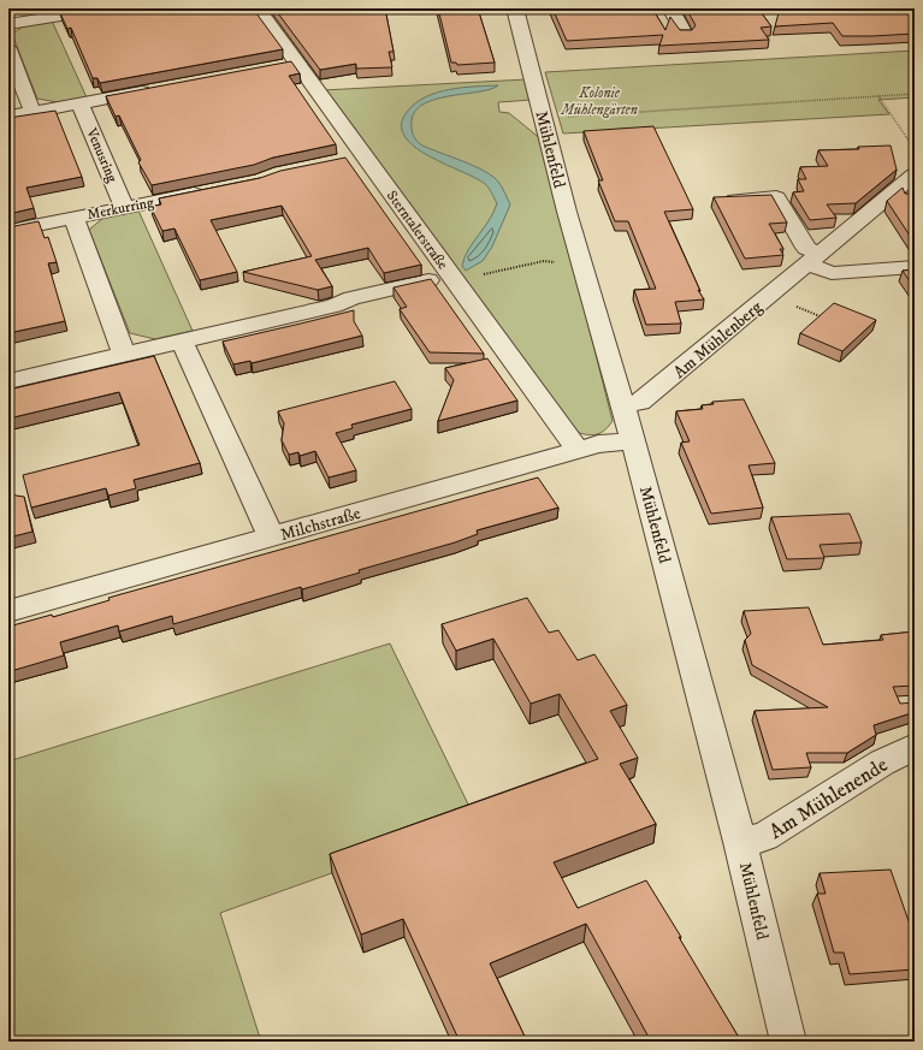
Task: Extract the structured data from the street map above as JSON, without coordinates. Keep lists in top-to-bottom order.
{
  "streets": {
    "street": [
      "Mühlenfeld",
      "Venusring",
      "Merkurring",
      "Sterntalerstraße",
      "Am Mühlenberg",
      "Milchstraße",
      "Am Mühlenende"
    ]
  },
  "crossings": [
    ["Mühlenfeld", "Am Mühlenberg"],
    ["Mühlenfeld", "Milchstraße"],
    ["Mühlenfeld", "Am Mühlenende"],
    ["Venusring", "Merkurring"],
    ["Sterntalerstraße", "Milchstraße"]
  ],
  "parks": ["Kolonie Mühlengärten"]
}
